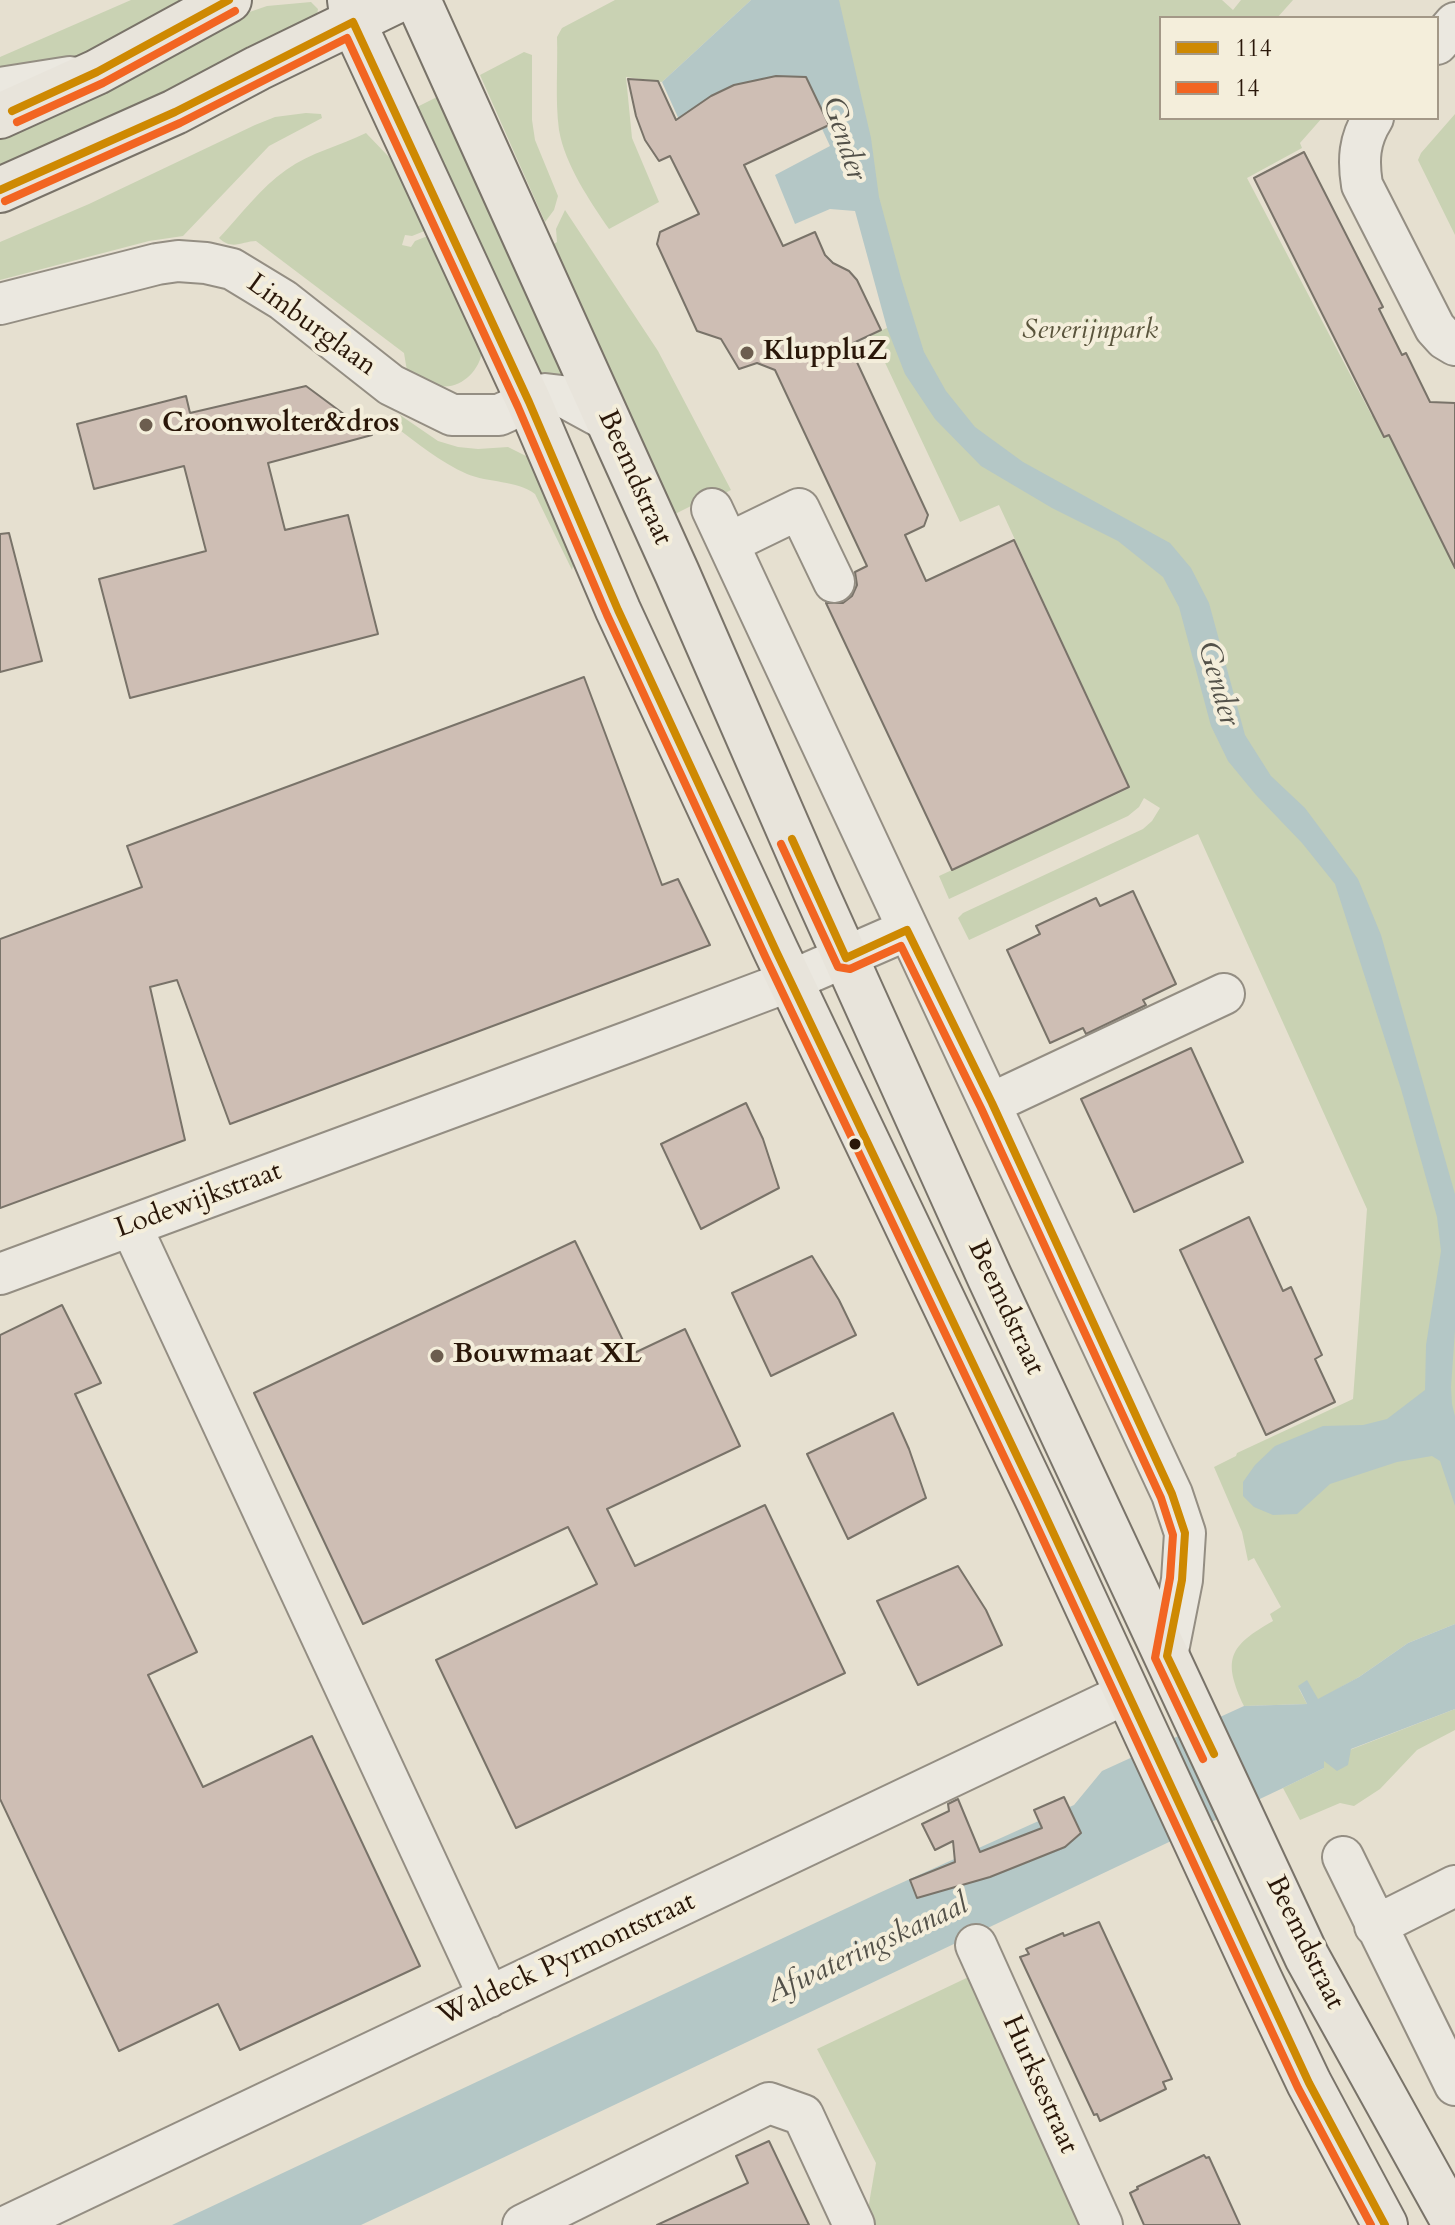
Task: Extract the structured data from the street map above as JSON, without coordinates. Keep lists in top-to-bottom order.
{
  "streets": {
    "main road": ["Beemdstraat"],
    "street": [
      "Limburglaan",
      "Lodewijkstraat",
      "Waldeck Pyrmontstraat",
      "Hurksestraat"
    ]
  },
  "crossings": [
    ["Limburglaan", "Beemdstraat"],
    ["Beemdstraat", "Lodewijkstraat"],
    ["Beemdstraat", "Waldeck Pyrmontstraat"]
  ],
  "water": ["Gender", "Afwateringskanaal"],
  "parks": ["Severijnpark"],
  "places": ["KluppluZ", "Croonwolter&dros", "Bouwmaat XL"],
  "lines": ["transit line 114", "transit line 14"],
  "legend": ["114", "14"]
}
